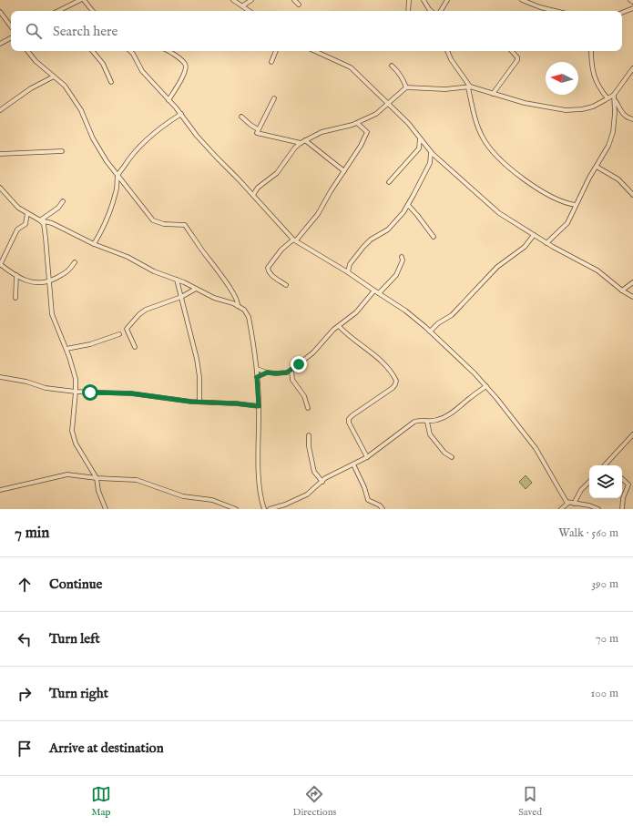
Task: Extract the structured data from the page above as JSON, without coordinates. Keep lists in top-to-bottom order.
{
  "north": "left",
  "page": {
    "search": "Search here",
    "heading": ["7 min", "Walk · 560 m"],
    "list": [
      ["Continue", "390 m"],
      ["Turn left", "70 m"],
      ["Turn right", "100 m"],
      "Arrive at destination"
    ],
    "nav": ["Map", "Directions", "Saved"]
  }
}
